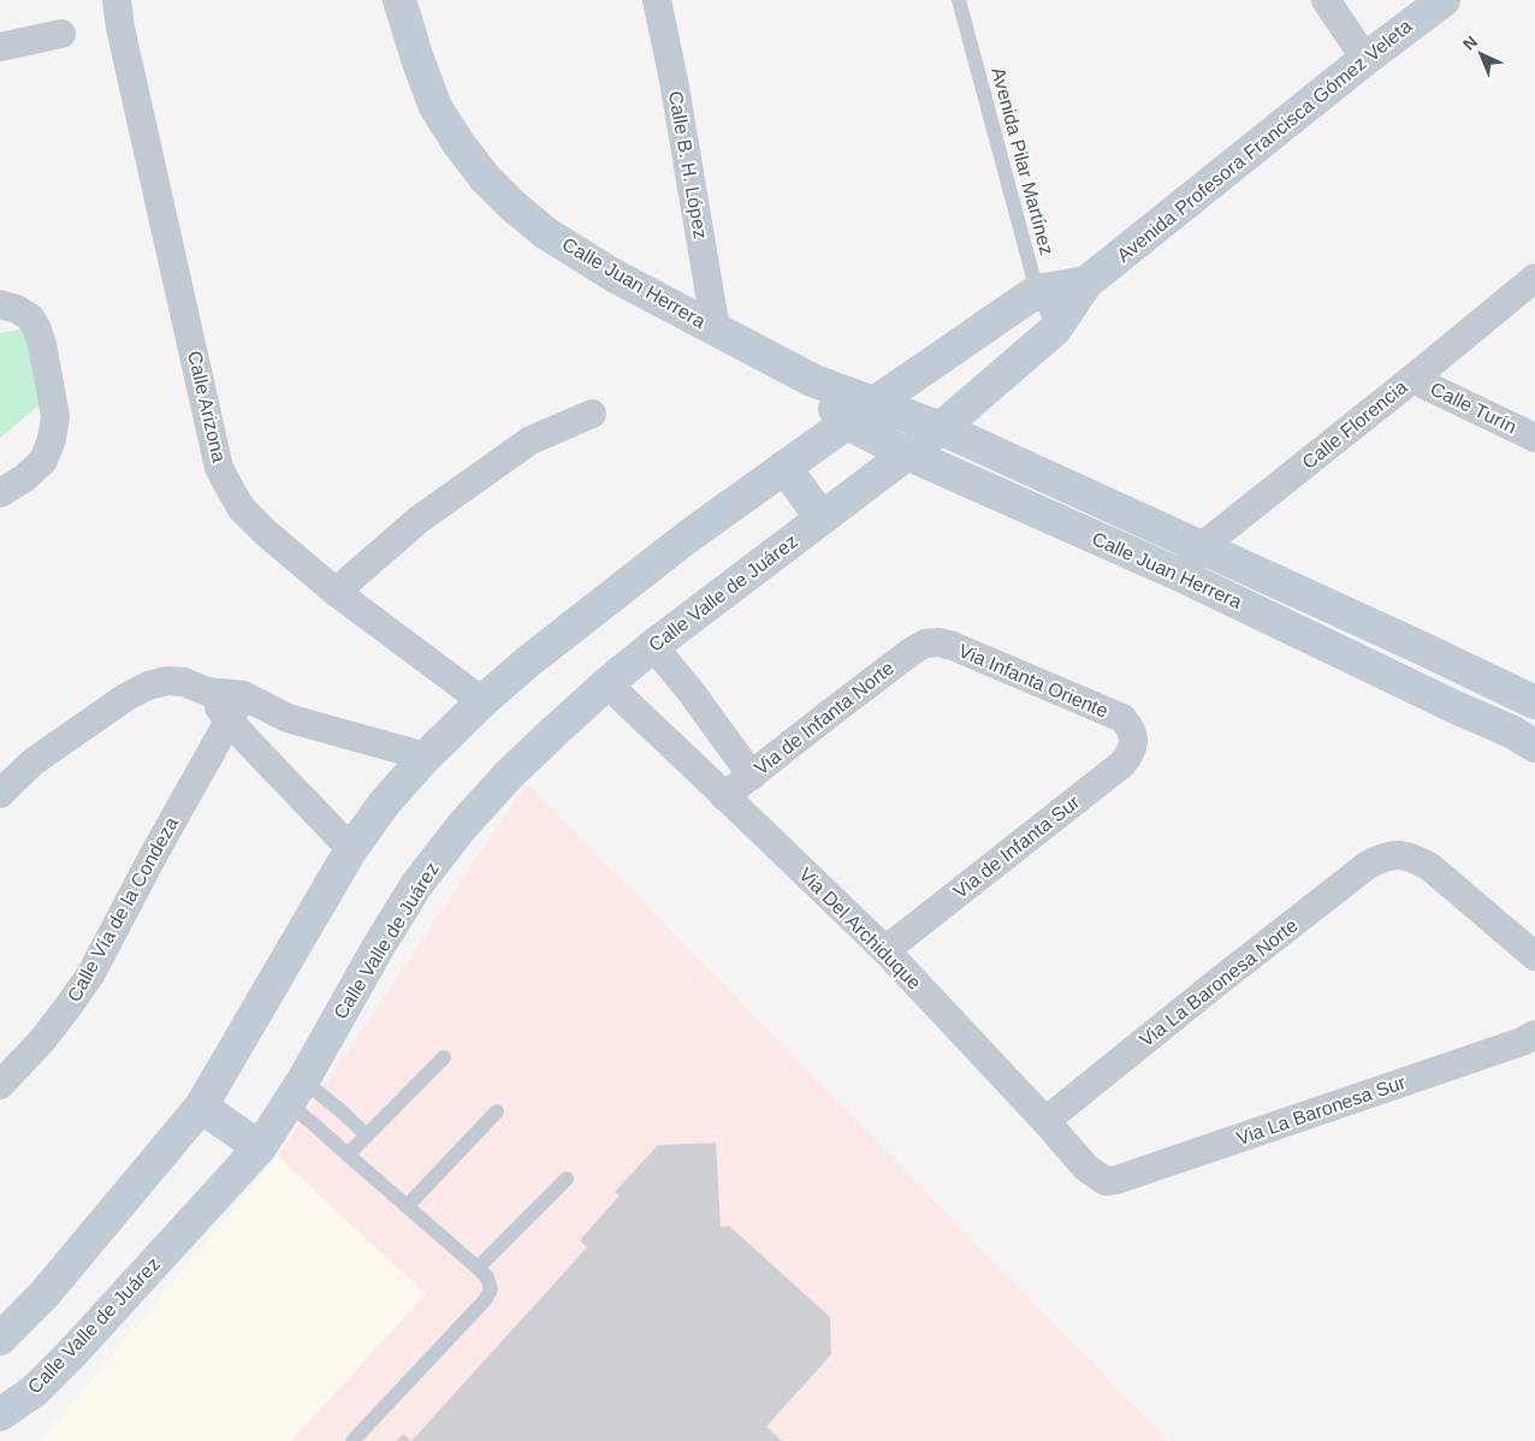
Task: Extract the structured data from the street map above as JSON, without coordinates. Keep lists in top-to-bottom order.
{
  "streets": {
    "street": [
      "Avenida Profesora Francisca Gómez Veleta",
      "Calle B. H. López",
      "Calle Juan Herrera",
      "Calle Arizona",
      "Calle Turín",
      "Calle Florencia",
      "Calle Valle de Juárez",
      "Via Infanta Oriente",
      "Via de Infanta Norte",
      "Via de Infanta Sur",
      "Calle Vía de la Condeza",
      "Via Del Archiduque",
      "Via La Baronesa Norte",
      "Via La Baronesa Sur"
    ],
    "lane": ["Avenida Pilar Martínez"]
  },
  "crossings": [
    ["Avenida Profesora Francisca Gómez Veleta", "Avenida Pilar Martínez"],
    ["Avenida Profesora Francisca Gómez Veleta", "Calle Juan Herrera"],
    ["Avenida Profesora Francisca Gómez Veleta", "Calle Valle de Juárez"],
    ["Calle B. H. López", "Calle Juan Herrera"],
    ["Calle Juan Herrera", "Calle Florencia"],
    ["Calle Juan Herrera", "Calle Valle de Juárez"],
    ["Calle Turín", "Calle Florencia"],
    ["Calle Valle de Juárez", "Via Del Archiduque"],
    ["Via Infanta Oriente", "Via de Infanta Norte"],
    ["Via Infanta Oriente", "Via de Infanta Sur"],
    ["Via de Infanta Norte", "Via Del Archiduque"],
    ["Via de Infanta Sur", "Via Del Archiduque"],
    ["Via Del Archiduque", "Via La Baronesa Norte"],
    ["Via Del Archiduque", "Via La Baronesa Sur"]
  ],
  "north": "top left"
}
